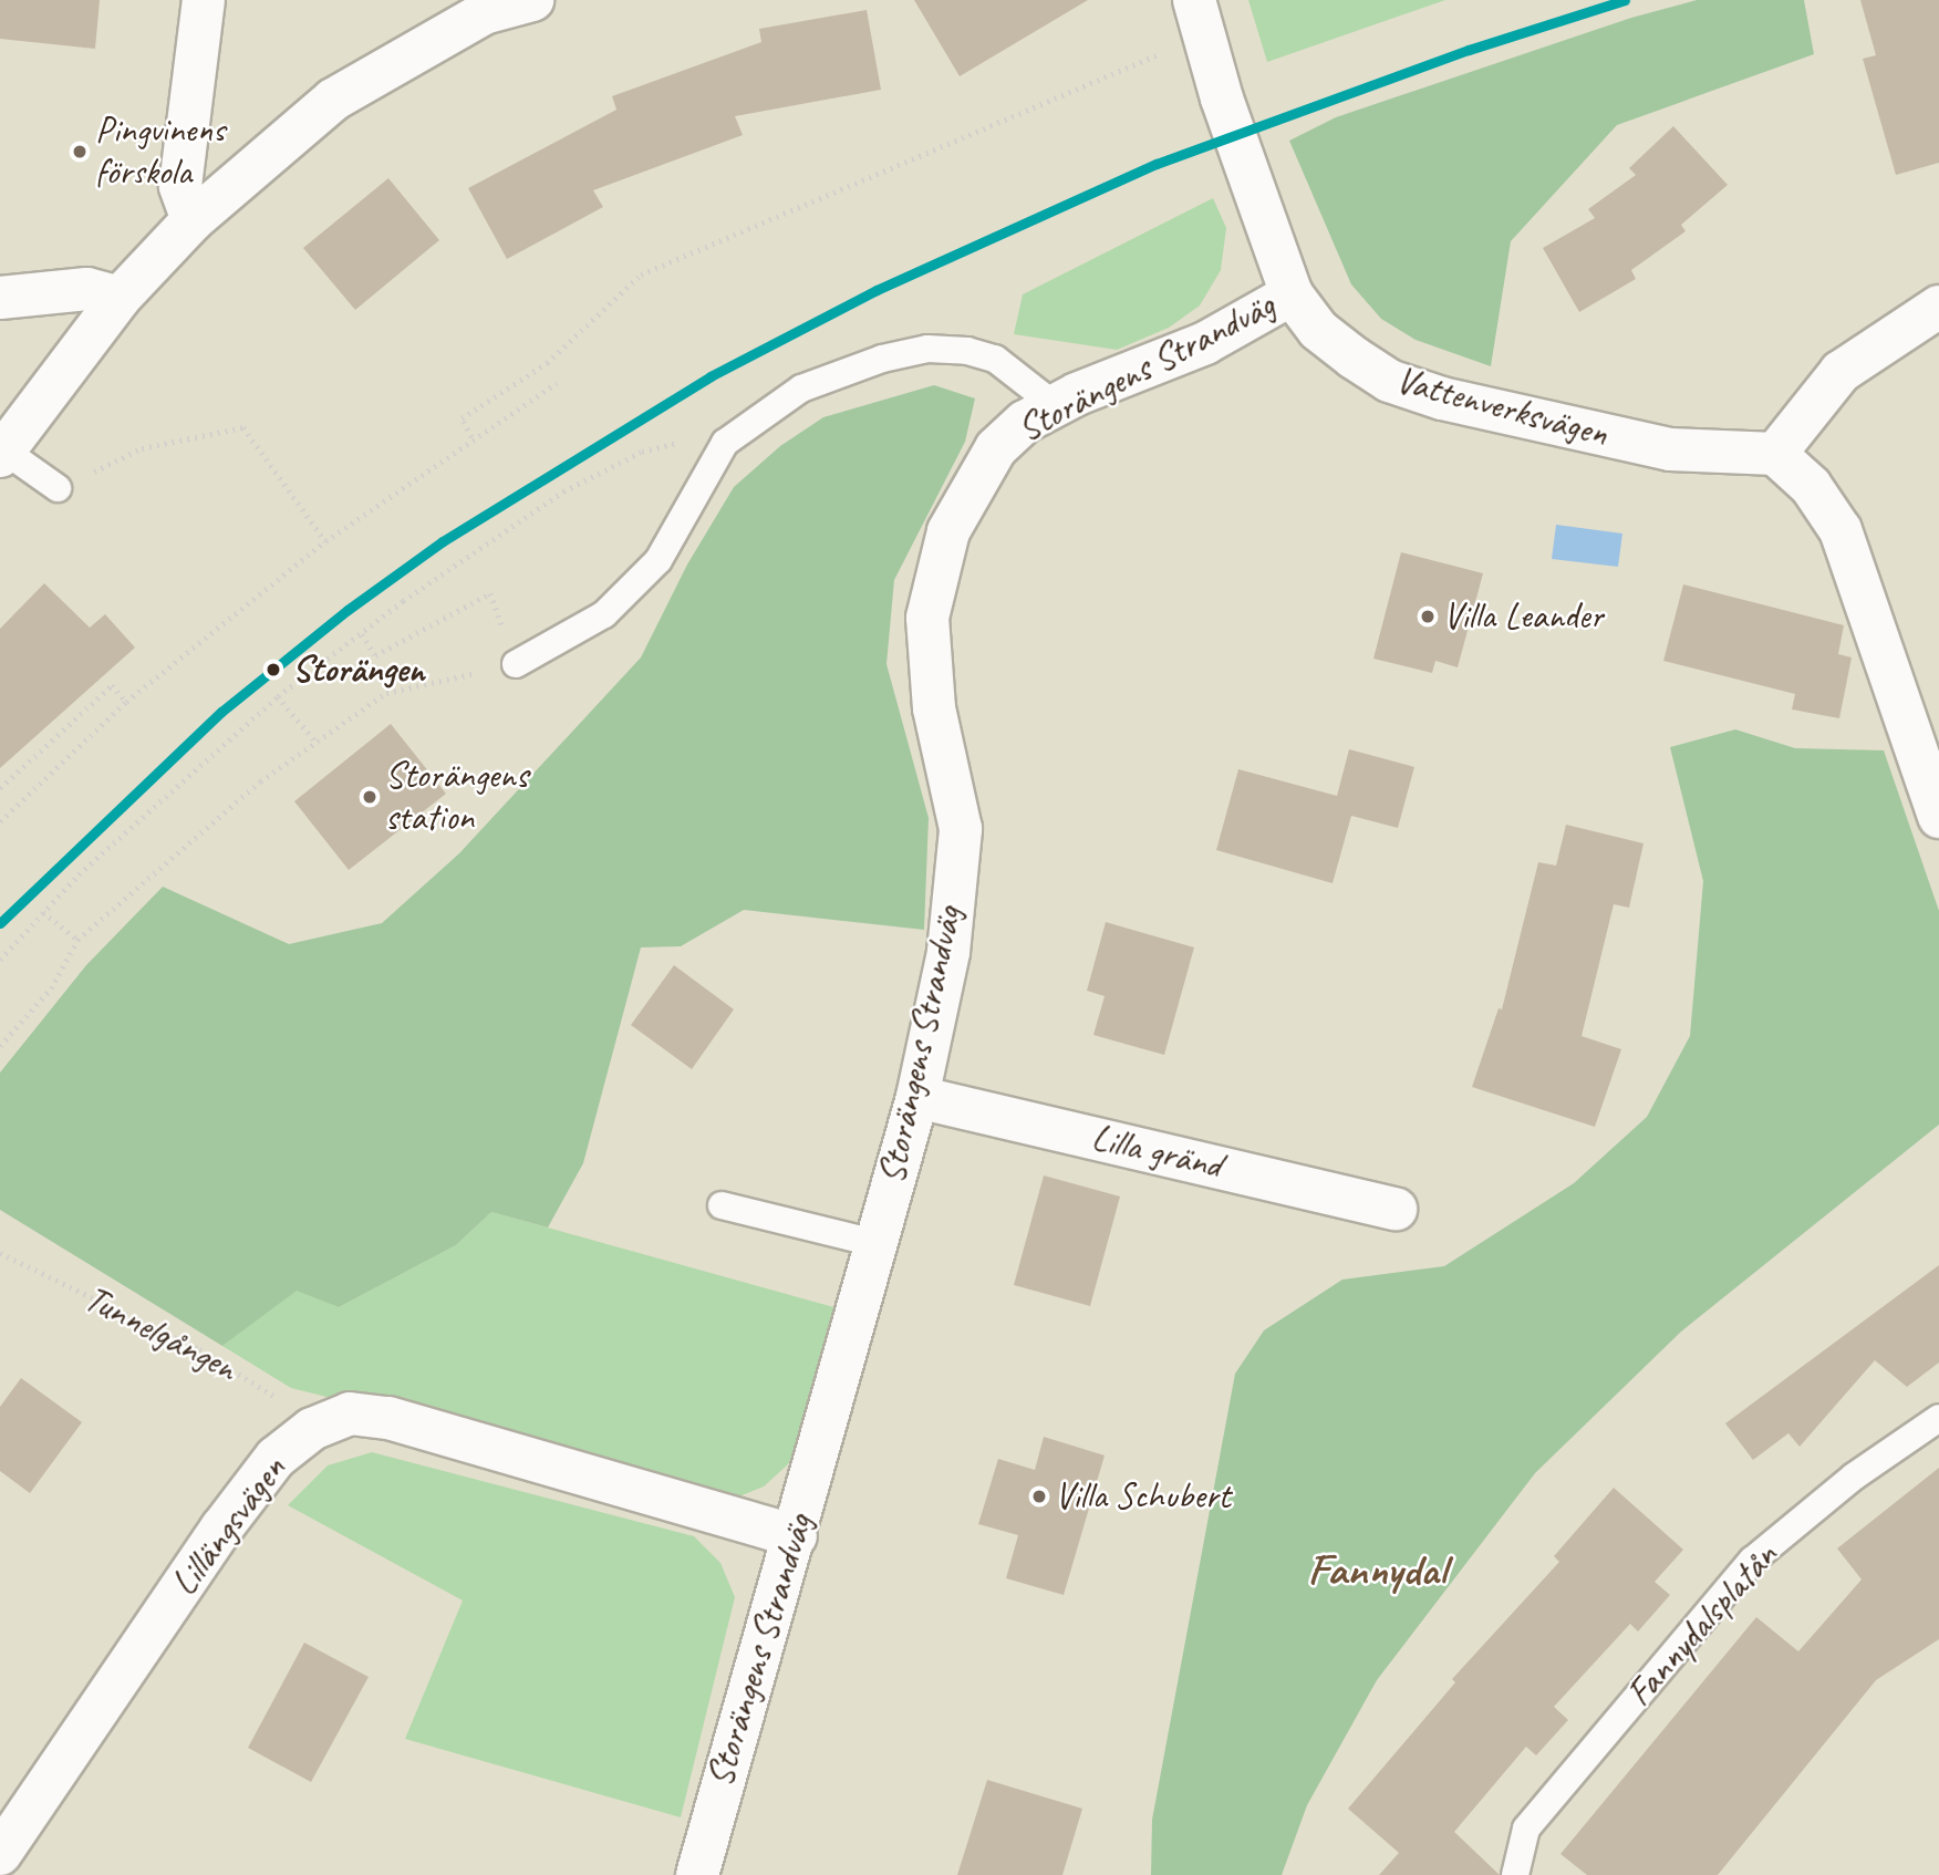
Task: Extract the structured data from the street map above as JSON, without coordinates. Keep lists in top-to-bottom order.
{
  "streets": {
    "street": [
      "Storängens Strandväg",
      "Vattenverksvägen",
      "Lilla gränd",
      "Lillängsvägen"
    ],
    "lane": ["Fannydalsplatån"],
    "path": ["Tunnelgången"]
  },
  "crossings": [
    ["Storängens Strandväg", "Vattenverksvägen"],
    ["Storängens Strandväg", "Lilla gränd"],
    ["Storängens Strandväg", "Lillängsvägen"],
    ["Tunnelgången", "Lillängsvägen"]
  ],
  "districts": ["Fannydal"],
  "places": [
    "Pingvinens förskola",
    "Villa Leander",
    "Storängen",
    "Storängens station",
    "Villa Schubert"
  ]
}
